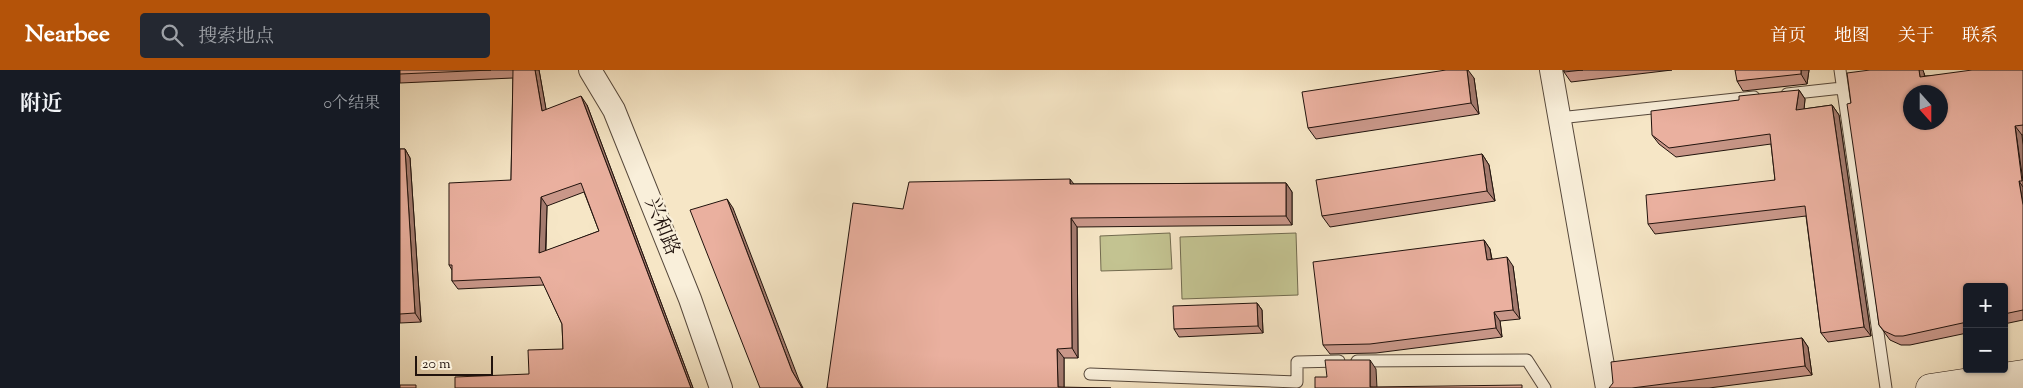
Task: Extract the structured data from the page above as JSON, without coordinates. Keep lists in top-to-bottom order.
{
  "streets": {
    "street": ["兴和路"]
  },
  "scale_bar": "20 m",
  "north": "bottom",
  "page": {
    "header": "Nearbee",
    "search": "搜索地点",
    "nav": [
      "首页",
      "地图",
      "关于",
      "联系"
    ],
    "heading": ["附近", "0个结果"],
    "map_buttons": ["+", "−"],
    "scale": "20 m"
  }
}
